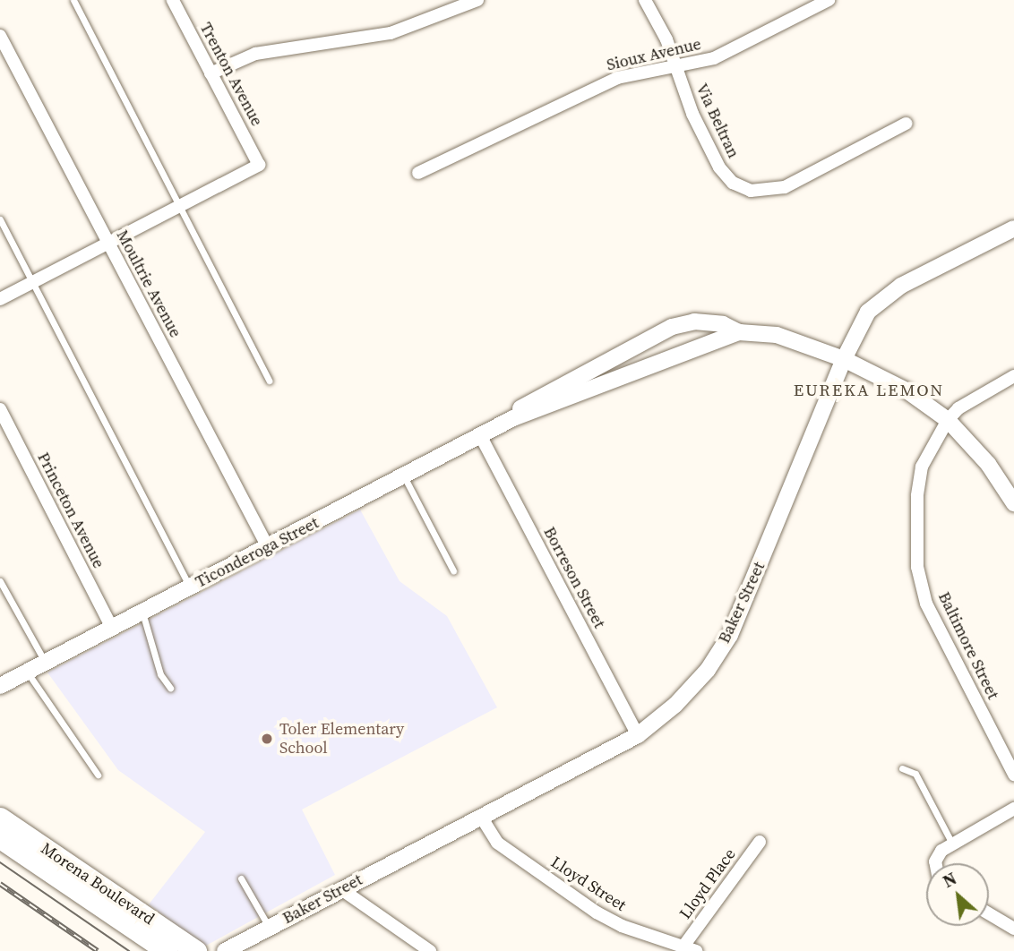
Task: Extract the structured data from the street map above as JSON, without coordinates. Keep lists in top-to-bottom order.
{
  "streets": {
    "main road": ["Morena Boulevard"],
    "street": [
      "Sioux Avenue",
      "Trenton Avenue",
      "Via Beltran",
      "Moultrie Avenue",
      "Princeton Avenue",
      "Ticonderoga Street",
      "Borreson Street",
      "Baker Street",
      "Baltimore Street",
      "Lloyd Street",
      "Lloyd Place"
    ]
  },
  "crossings": [
    ["Sioux Avenue", "Via Beltran"],
    ["Moultrie Avenue", "Ticonderoga Street"],
    ["Princeton Avenue", "Ticonderoga Street"],
    ["Ticonderoga Street", "Borreson Street"],
    ["Ticonderoga Street", "Baker Street"],
    ["Ticonderoga Street", "Baltimore Street"],
    ["Borreson Street", "Baker Street"],
    ["Baker Street", "Lloyd Street"],
    ["Lloyd Street", "Lloyd Place"]
  ],
  "districts": ["EUREKA LEMON"],
  "places": ["Toler Elementary School"],
  "north": "top left"
}
